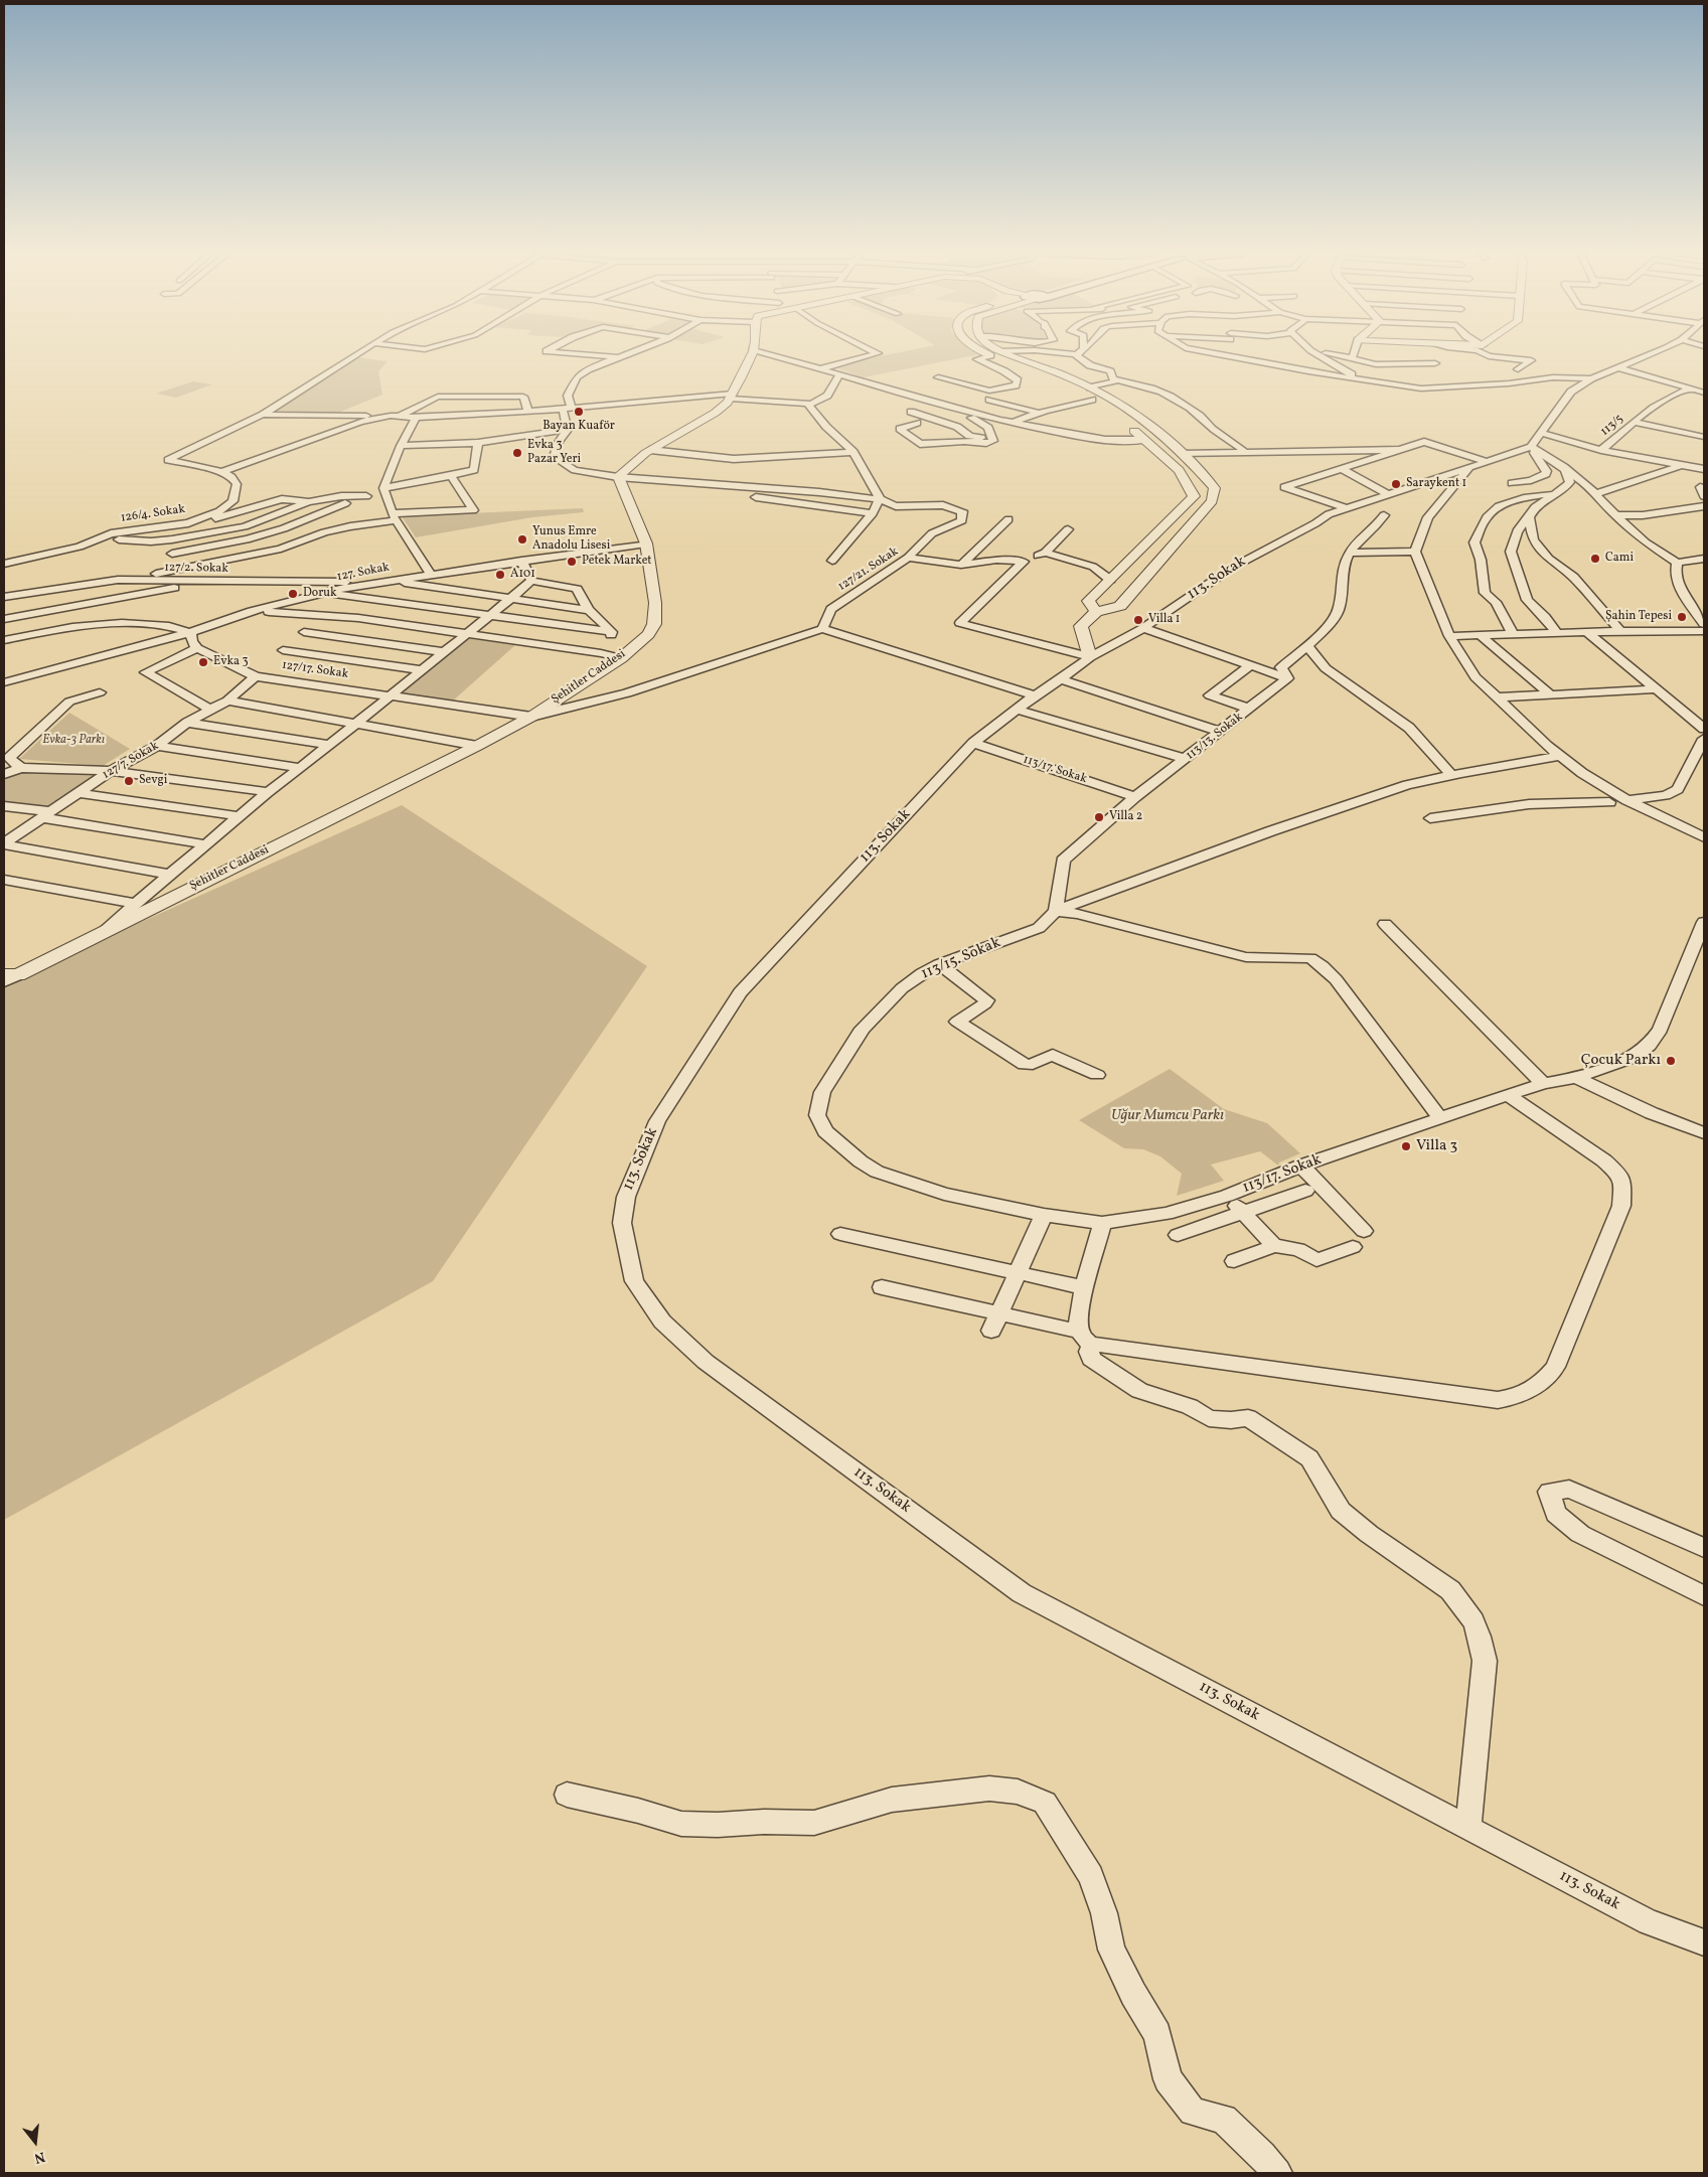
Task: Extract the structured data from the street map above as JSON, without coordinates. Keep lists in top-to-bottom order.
{
  "streets": {
    "street": [
      "113/5",
      "126/4. Sokak",
      "127/2. Sokak",
      "127/21. Sokak",
      "127. Sokak",
      "113. Sokak",
      "127/17. Sokak",
      "Şehitler Caddesi",
      "113/13. Sokak",
      "127/7. Sokak",
      "113/17. Sokak",
      "113/15. Sokak"
    ]
  },
  "crossings": [
    ["127/2. Sokak", "127. Sokak"],
    ["127. Sokak", "Şehitler Caddesi"],
    ["113. Sokak", "113/17. Sokak"],
    ["127/17. Sokak", "127/7. Sokak"],
    ["113/13. Sokak", "113/17. Sokak"],
    ["113/13. Sokak", "113/15. Sokak"],
    ["113/17. Sokak", "113/15. Sokak"]
  ],
  "parks": ["Evka-3 Parkı", "Uğur Mumcu Parkı"],
  "places": [
    "Bayan Kuaför",
    "Evka 3 Pazar Yeri",
    "Saraykent 1",
    "Yunus Emre Anadolu Lisesi",
    "Cami",
    "Petek Market",
    "A101",
    "Doruk",
    "Şahin Tepesi",
    "Villa 1",
    "Evka 3",
    "Sevgi",
    "Villa 2",
    "Çocuk Parkı",
    "Villa 3"
  ],
  "north": "bottom"
}
